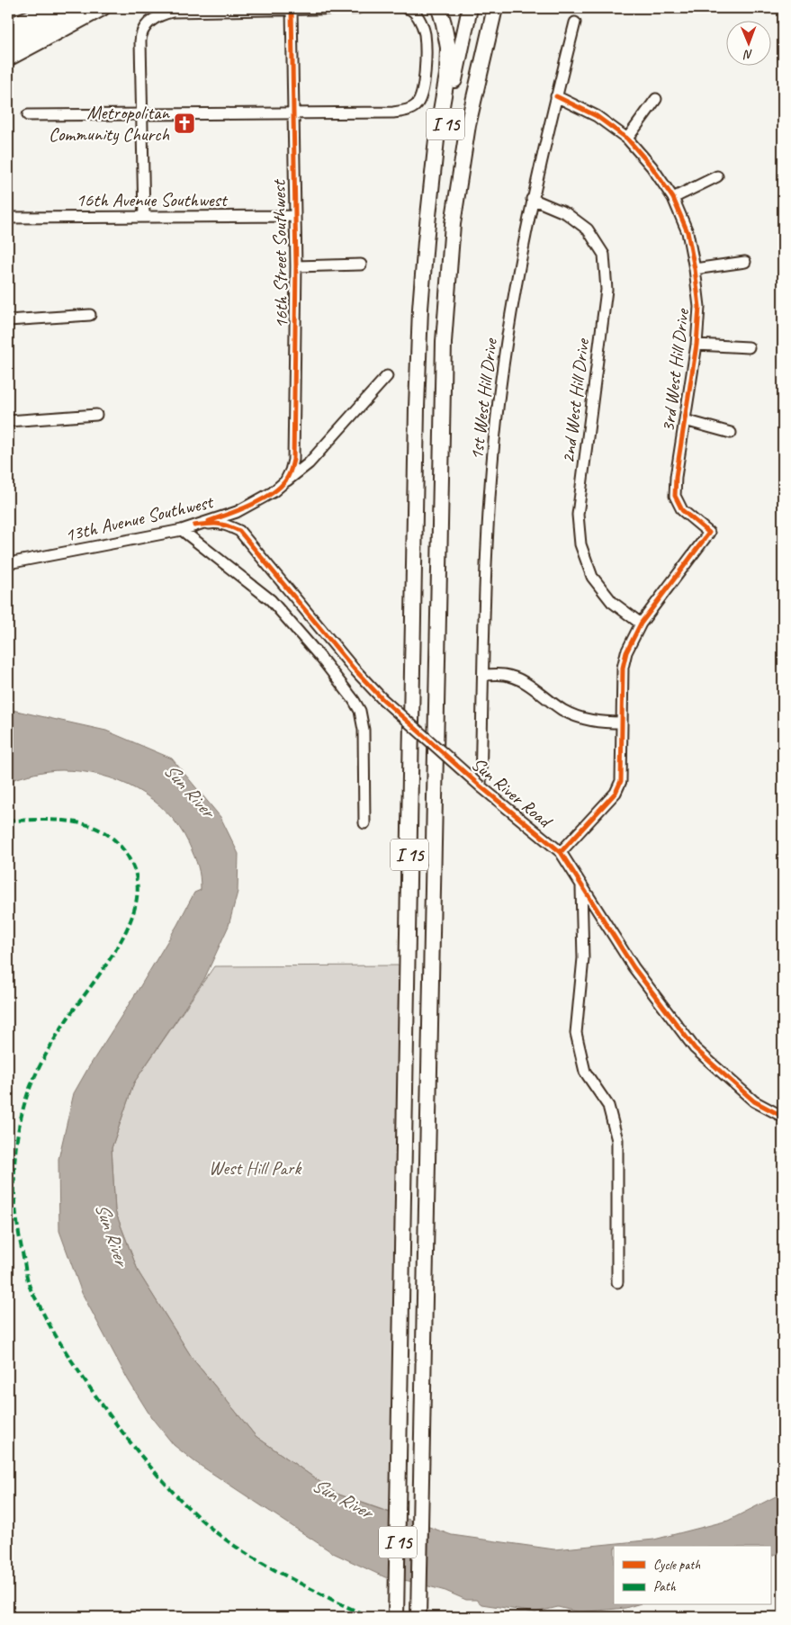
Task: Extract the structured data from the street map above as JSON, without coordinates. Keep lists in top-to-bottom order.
{
  "streets": {
    "highway": ["I 15"],
    "street": [
      "16th Avenue Southwest",
      "16th Street Southwest",
      "3rd West Hill Drive",
      "1st West Hill Drive",
      "2nd West Hill Drive",
      "13th Avenue Southwest",
      "Sun River Road"
    ]
  },
  "crossings": [
    ["16th Avenue Southwest", "16th Street Southwest"],
    ["16th Street Southwest", "13th Avenue Southwest"],
    ["3rd West Hill Drive", "1st West Hill Drive"],
    ["3rd West Hill Drive", "2nd West Hill Drive"],
    ["1st West Hill Drive", "2nd West Hill Drive"],
    ["1st West Hill Drive", "Sun River Road"],
    ["13th Avenue Southwest", "Sun River Road"]
  ],
  "water": ["Sun River"],
  "parks": ["West Hill Park"],
  "places": {
    "church": ["Metropolitan Community Church"]
  },
  "legend": ["Cycle path", "Path"],
  "north": "bottom"
}
